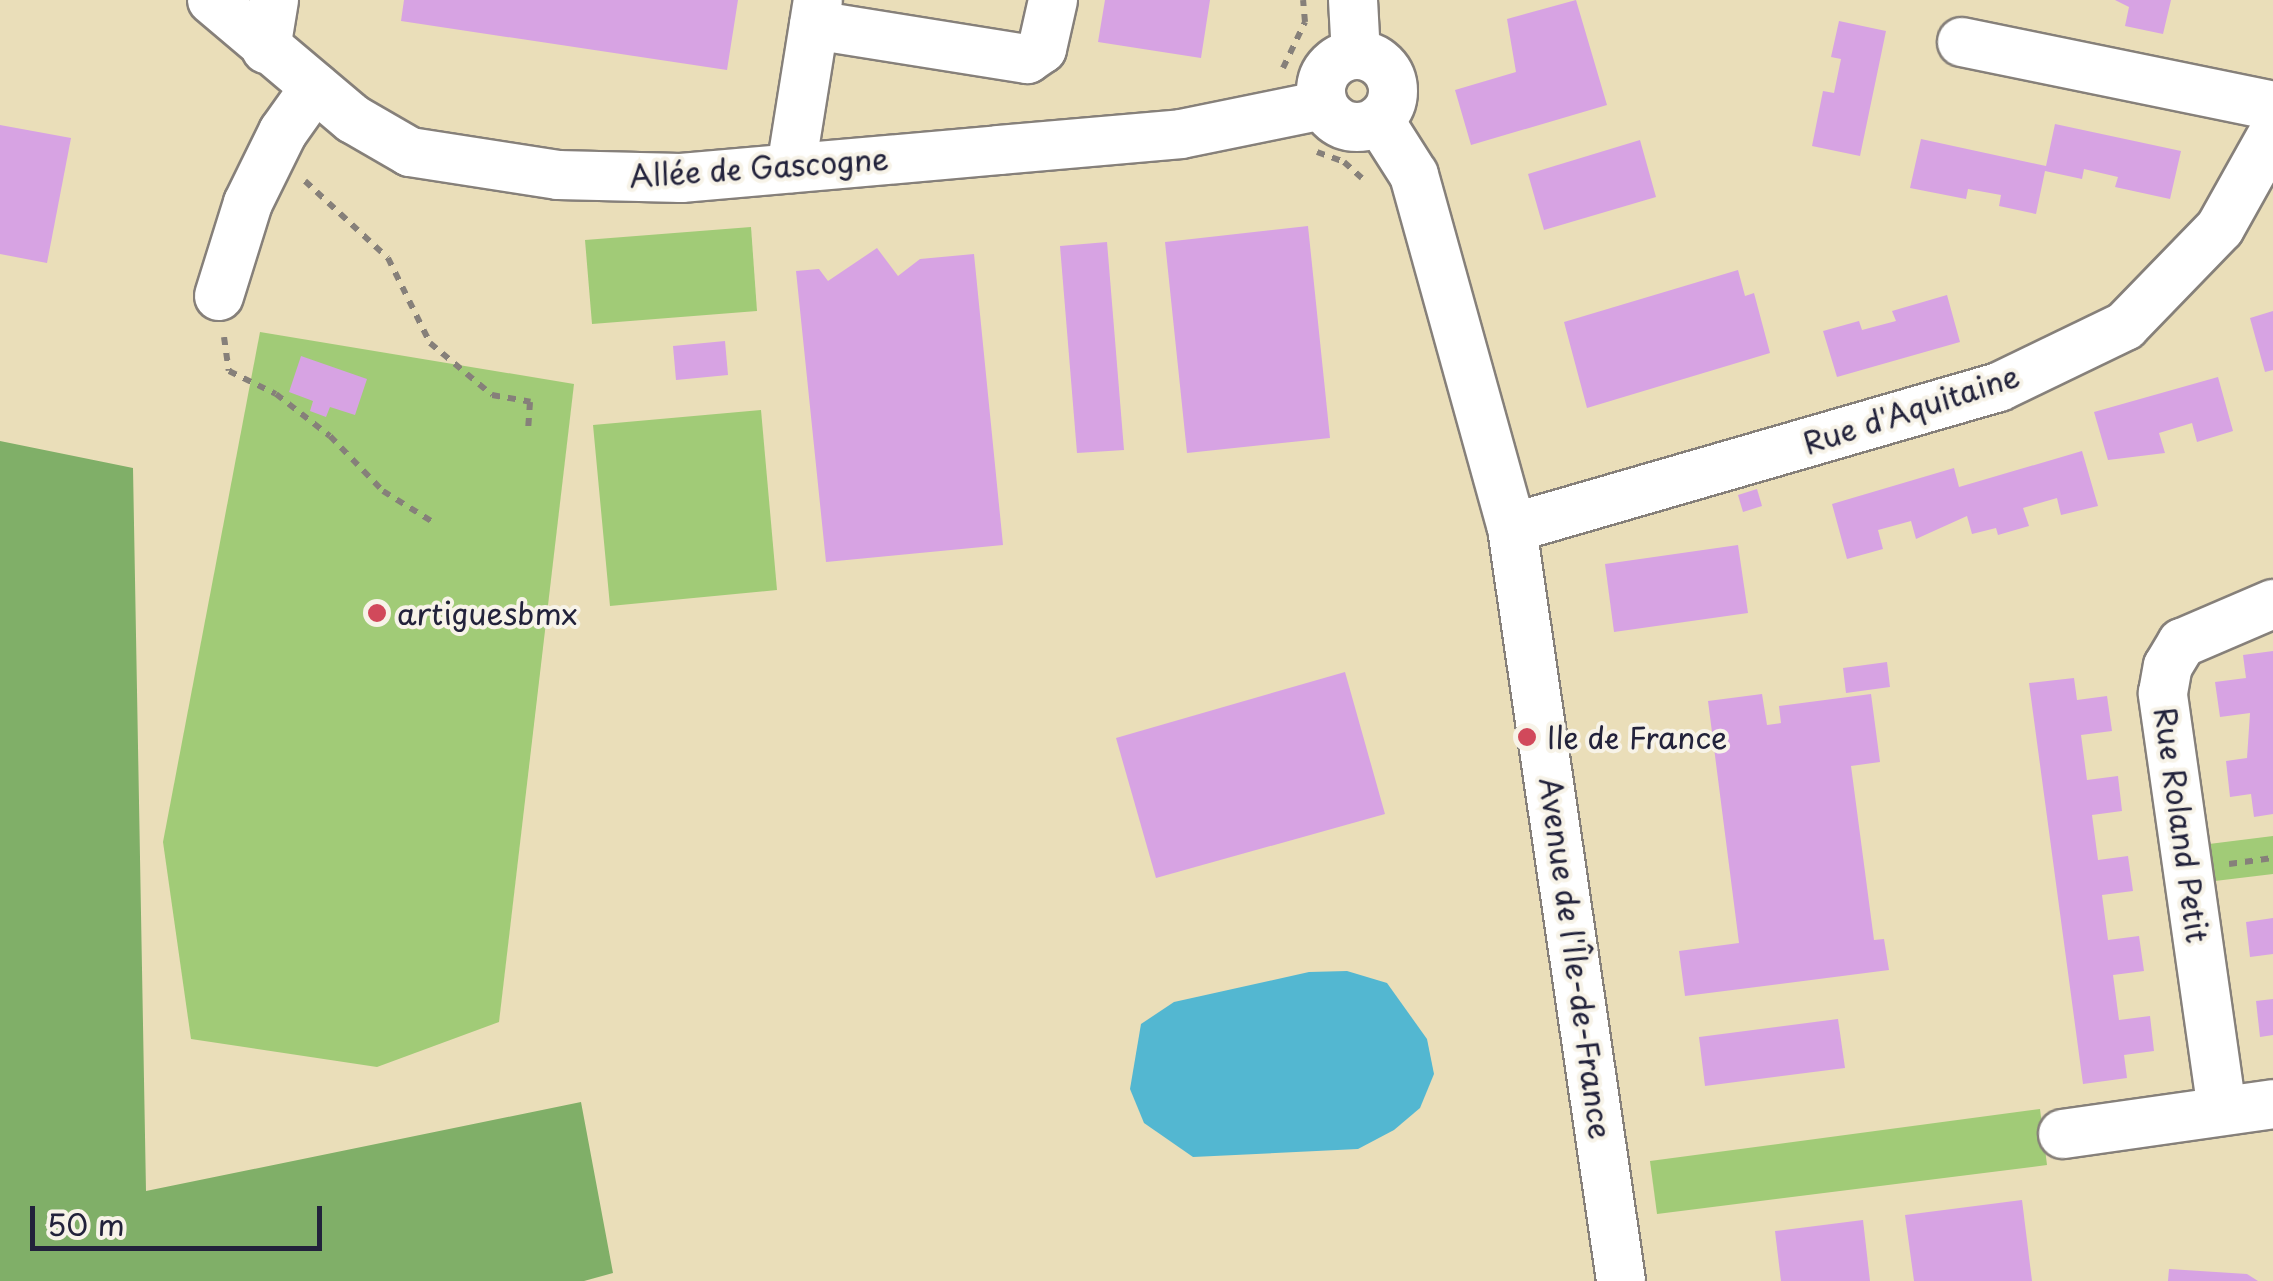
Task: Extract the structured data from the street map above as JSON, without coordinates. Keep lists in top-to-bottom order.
{
  "streets": {
    "street": [
      "Allée de Gascogne",
      "Rue d'Aquitaine",
      "Rue Roland Petit",
      "Avenue de l'Île-de-France"
    ]
  },
  "crossings": [
    ["Allée de Gascogne", "Avenue de l'Île-de-France"],
    ["Rue d'Aquitaine", "Avenue de l'Île-de-France"]
  ],
  "places": ["artiguesbmx", "Ile de France"],
  "scale_bar": "50 m"
}
